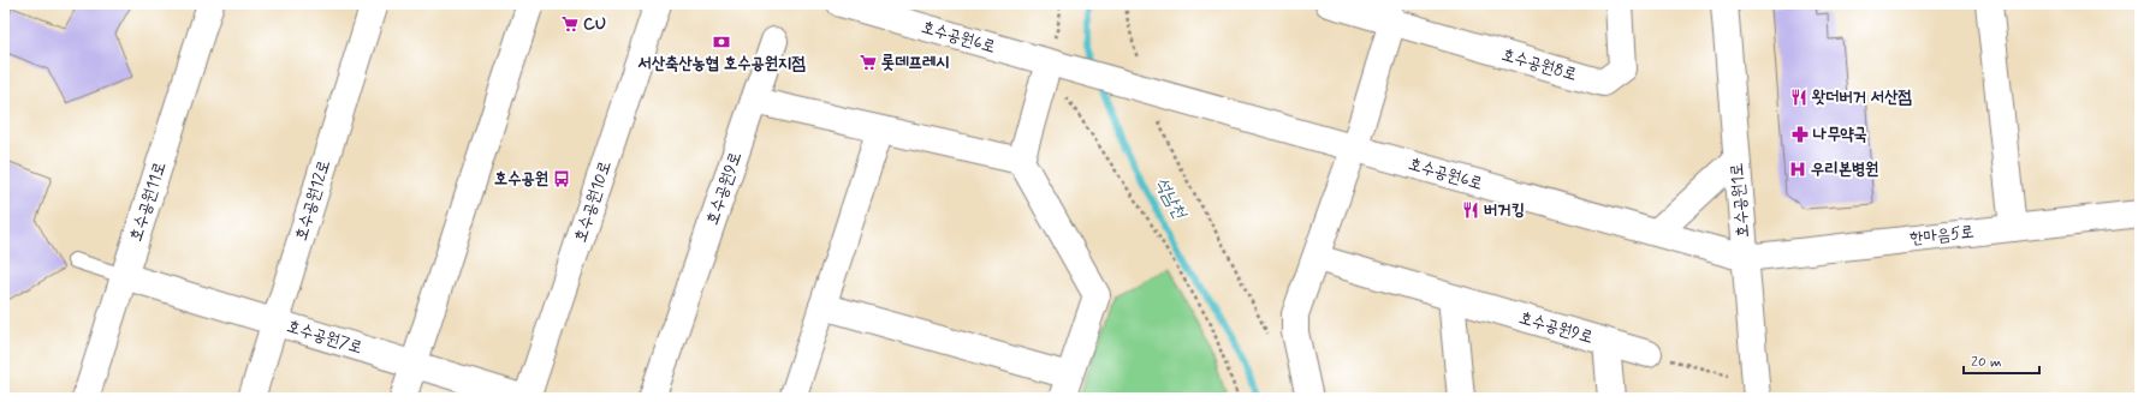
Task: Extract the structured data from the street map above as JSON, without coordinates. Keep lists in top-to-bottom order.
{
  "streets": {
    "street": [
      "호수공원6로",
      "호수공원8로",
      "호수공원9로",
      "호수공원12로",
      "호수공원1로",
      "호수공원11로",
      "호수공원10로",
      "한마음5로",
      "호수공원7로"
    ]
  },
  "crossings": [
    ["호수공원6로", "호수공원1로"],
    ["호수공원6로", "한마음5로"],
    ["호수공원12로", "호수공원7로"],
    ["호수공원1로", "한마음5로"],
    ["호수공원11로", "호수공원7로"],
    ["호수공원10로", "호수공원7로"]
  ],
  "water": ["석남천"],
  "places": {
    "supermarket": ["CU", "롯데프레시"],
    "bank": ["서산축산농협 호수공원지점"],
    "restaurant": ["왓더버거 서산점", "버거킹"],
    "pharmacy": ["나무약국"],
    "hospital": ["우리본병원"],
    "bus stop": ["호수공원"]
  },
  "scale_bar": "20 m"
}
